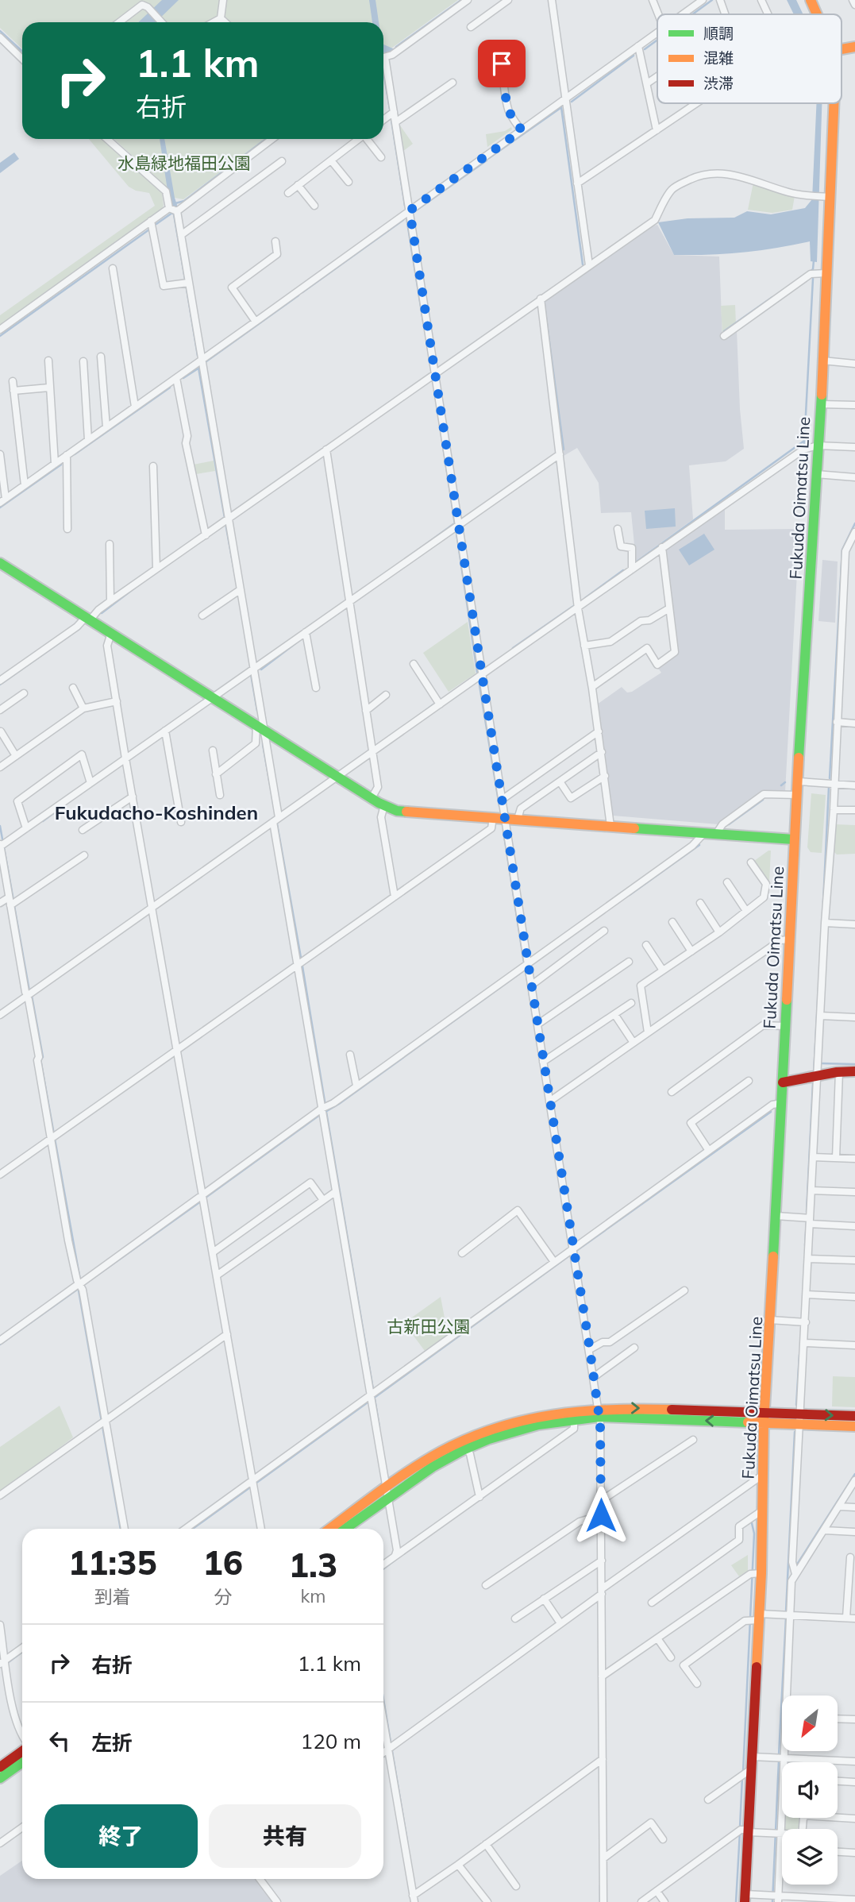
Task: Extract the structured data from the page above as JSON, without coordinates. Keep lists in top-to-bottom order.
{
  "streets": {
    "street": ["Fukuda Oimatsu Line"]
  },
  "districts": ["Fukudacho-Koshinden"],
  "parks": ["水島緑地福田公園", "古新田公園"],
  "legend": ["順調", "混雑", "渋滞"],
  "north": "bottom left",
  "page": {
    "turn": ["1.1 km", "右折"],
    "eta": [
      "11:35",
      "到着",
      "16",
      "分",
      "1.3",
      "km"
    ],
    "list": [
      {
        "name": "右折",
        "value": "1.1 km"
      },
      {
        "name": "左折",
        "value": "120 m"
      }
    ],
    "buttons": ["終了", "共有"]
  }
}
